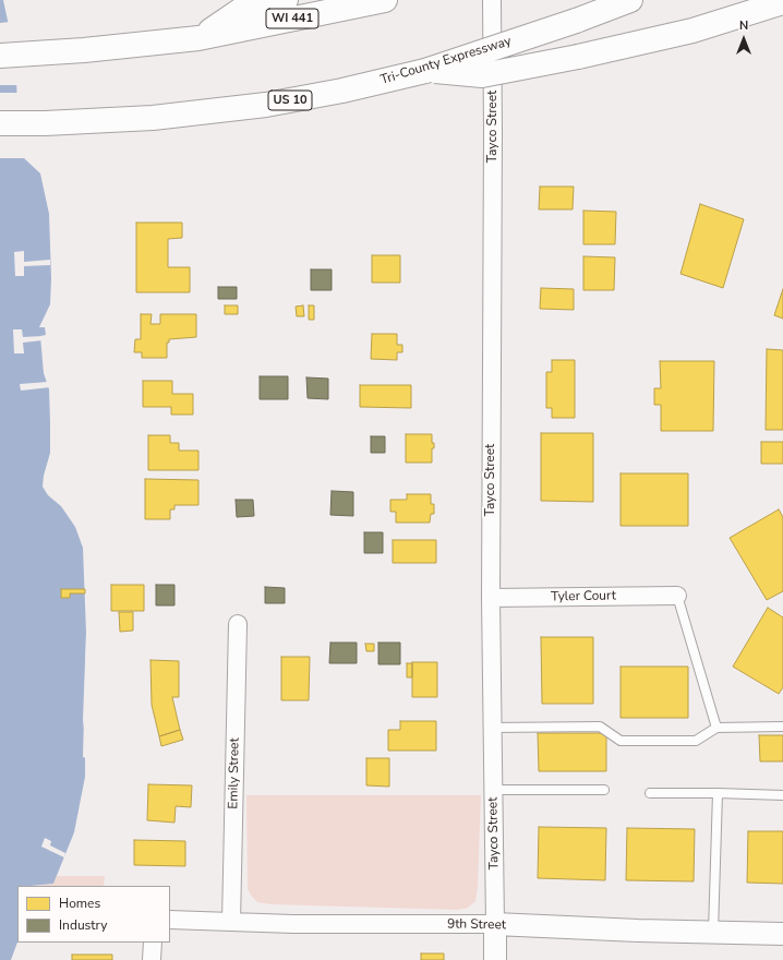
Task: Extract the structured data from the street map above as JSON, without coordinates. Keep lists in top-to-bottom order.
{
  "streets": {
    "highway": ["WI 441", "Tri-County Expressway", "US 10"],
    "street": [
      "Tayco Street",
      "Tyler Court",
      "Emily Street",
      "9th Street"
    ]
  },
  "crossings": [
    ["Tayco Street", "Tyler Court"],
    ["Tayco Street", "9th Street"],
    ["Emily Street", "9th Street"]
  ],
  "legend": ["Homes", "Industry"],
  "north": "top"
}
